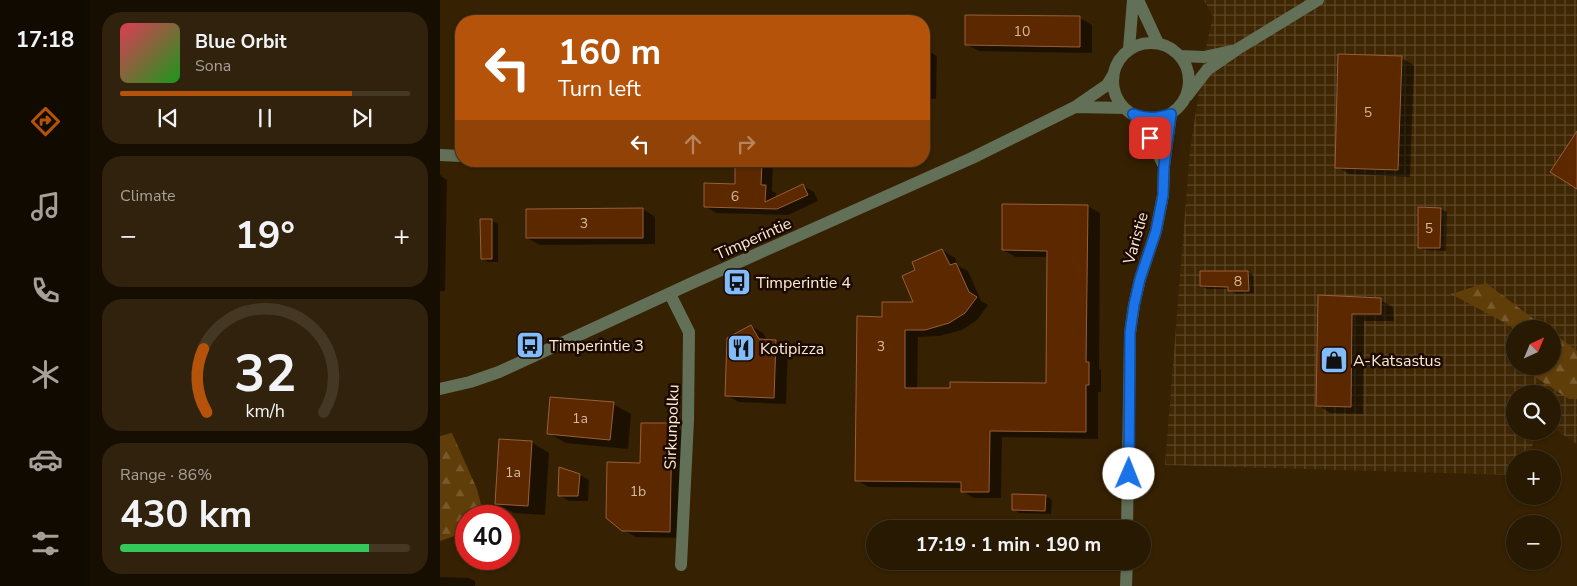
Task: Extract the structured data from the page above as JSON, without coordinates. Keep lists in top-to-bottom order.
{
  "streets": {
    "street": ["Timperintie", "Varistie", "Sirkunpolku"]
  },
  "crossings": [
    ["Timperintie", "Varistie"],
    ["Timperintie", "Sirkunpolku"]
  ],
  "places": {
    "bus stop": ["Timperintie 4", "Timperintie 3"],
    "restaurant": ["Kotipizza"],
    "shop": ["A-Katsastus"]
  },
  "house_numbers": [
    "10",
    "5",
    "6",
    "3",
    "5",
    "8",
    "3",
    "1a",
    "1a",
    "1b"
  ],
  "north": "top right",
  "page": {
    "tabs": "17:18",
    "turn": ["160 m", "Turn left"],
    "song": ["Blue Orbit", "Sona"],
    "tile": [
      "Climate",
      ["Range · 86%", "430 km"]
    ],
    "heat": ["−", "19°", "+"],
    "map_buttons": ["+", "−"],
    "limit": "40",
    "trip": "17:19 · 1 min · 190 m",
    "gauge": ["32", "km/h"]
  }
}
